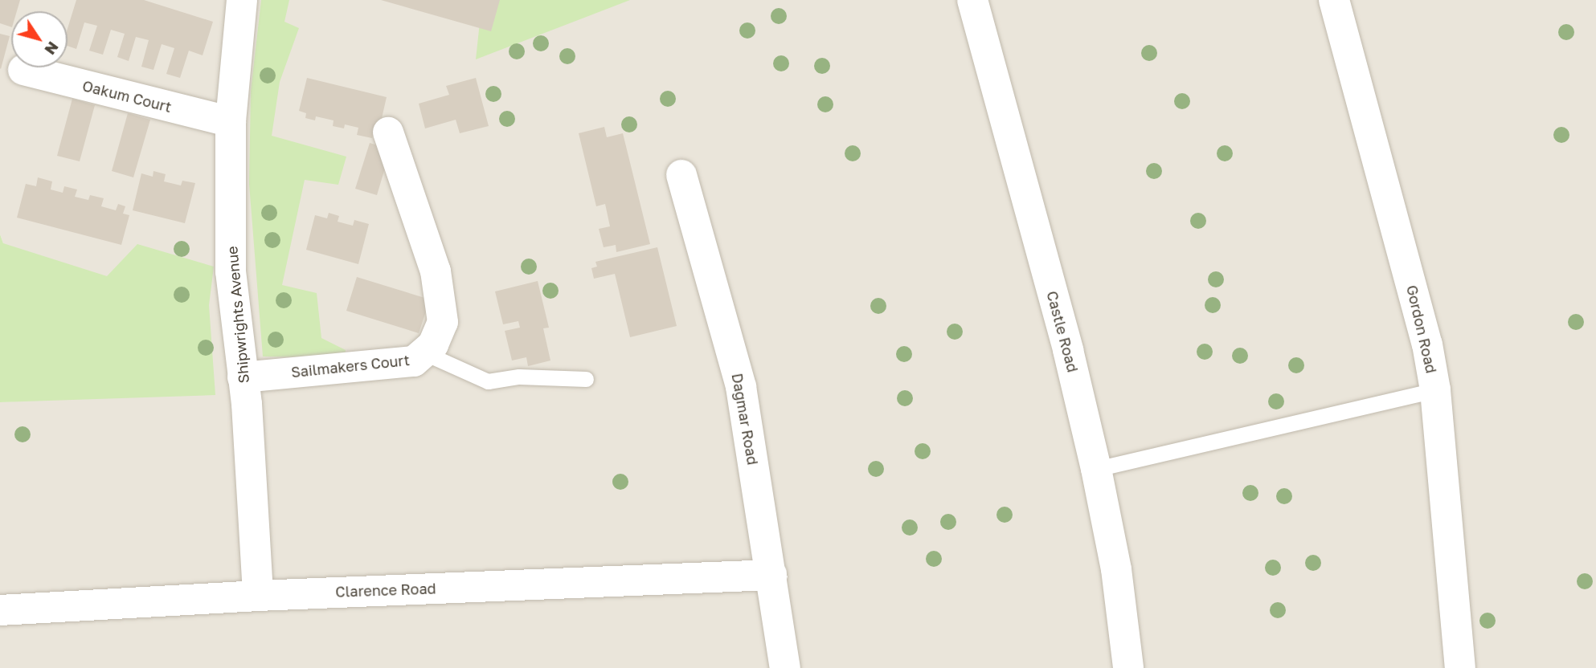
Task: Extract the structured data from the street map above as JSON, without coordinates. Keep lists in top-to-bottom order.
{
  "streets": {
    "street": [
      "Oakum Court",
      "Shipwrights Avenue",
      "Gordon Road",
      "Castle Road",
      "Sailmakers Court",
      "Dagmar Road",
      "Clarence Road"
    ]
  },
  "crossings": [
    ["Oakum Court", "Shipwrights Avenue"],
    ["Shipwrights Avenue", "Sailmakers Court"],
    ["Shipwrights Avenue", "Clarence Road"],
    ["Dagmar Road", "Clarence Road"]
  ],
  "north": "bottom right"
}
